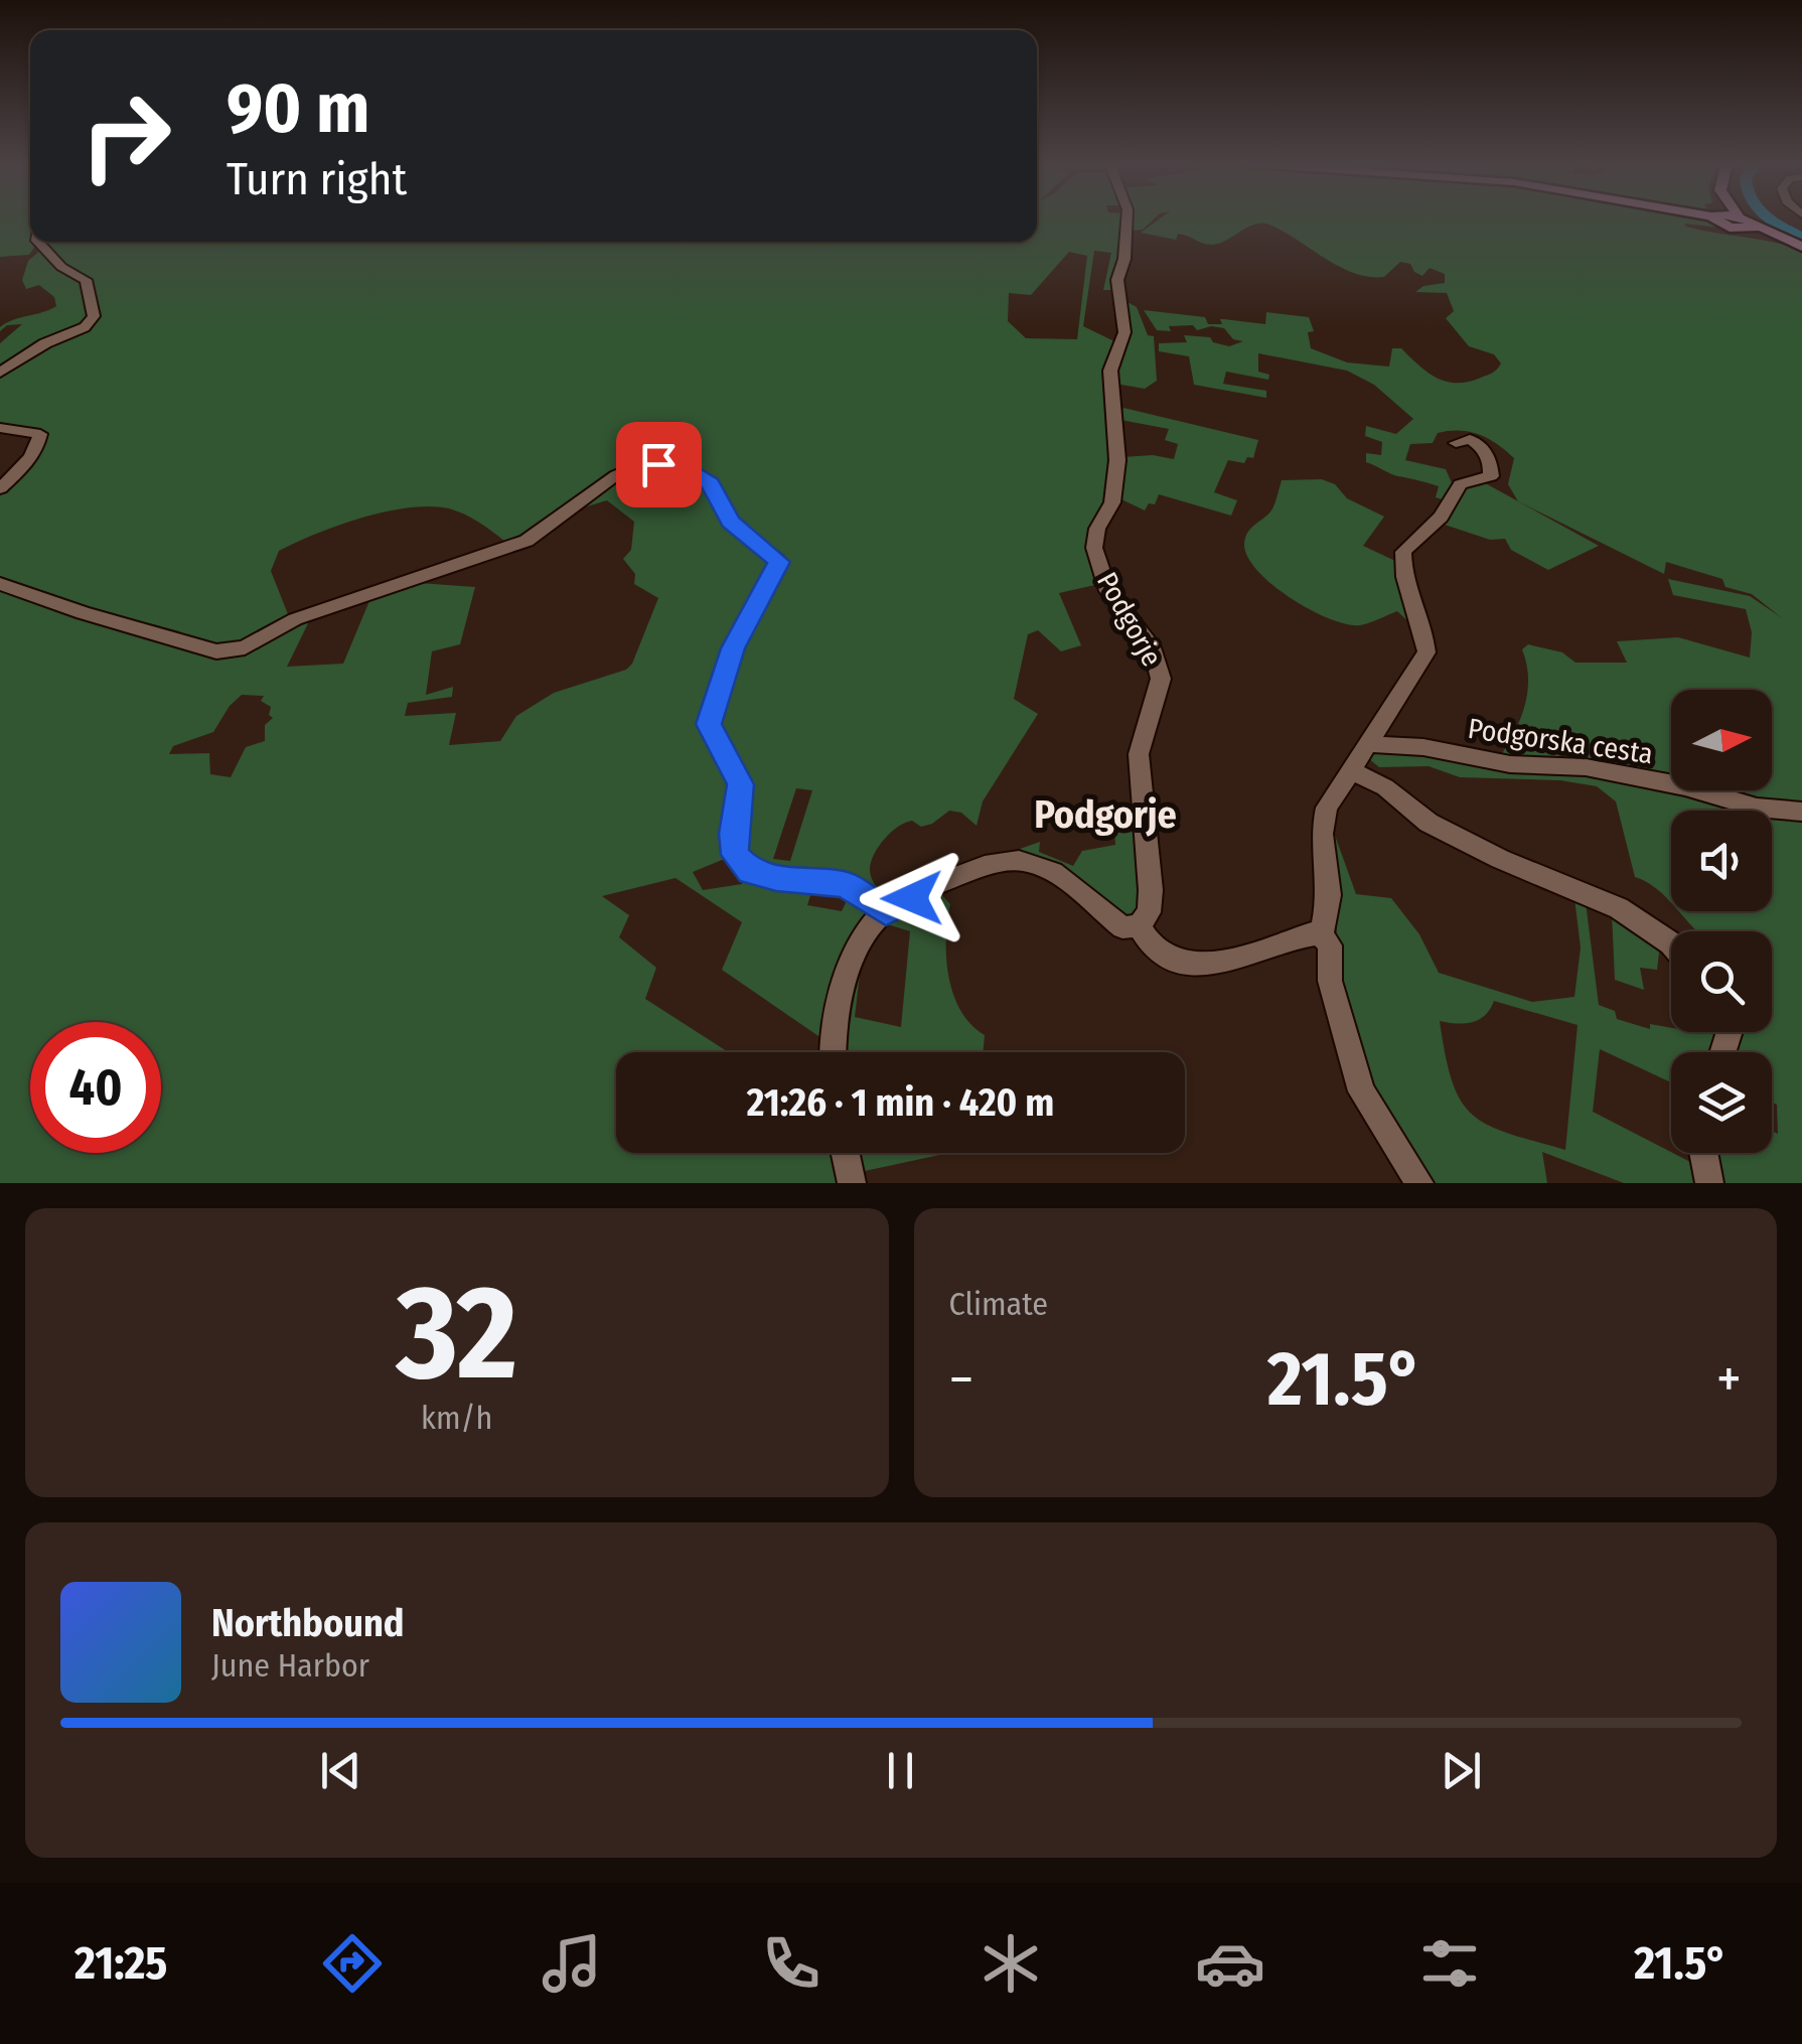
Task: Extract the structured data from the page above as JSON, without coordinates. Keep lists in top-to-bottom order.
{
  "streets": {
    "street": ["Podgorje", "Podgorska cesta"]
  },
  "districts": ["Podgorje"],
  "north": "right",
  "page": {
    "turn": ["90 m", "Turn right"],
    "limit": "40",
    "trip": "21:26 · 1 min · 420 m",
    "tile": [
      ["32", "km/h"],
      "Climate"
    ],
    "heat": ["−", "21.5°", "+"],
    "song": ["Northbound", "June Harbor"],
    "tabs": ["21:25", "21.5°"]
  }
}
